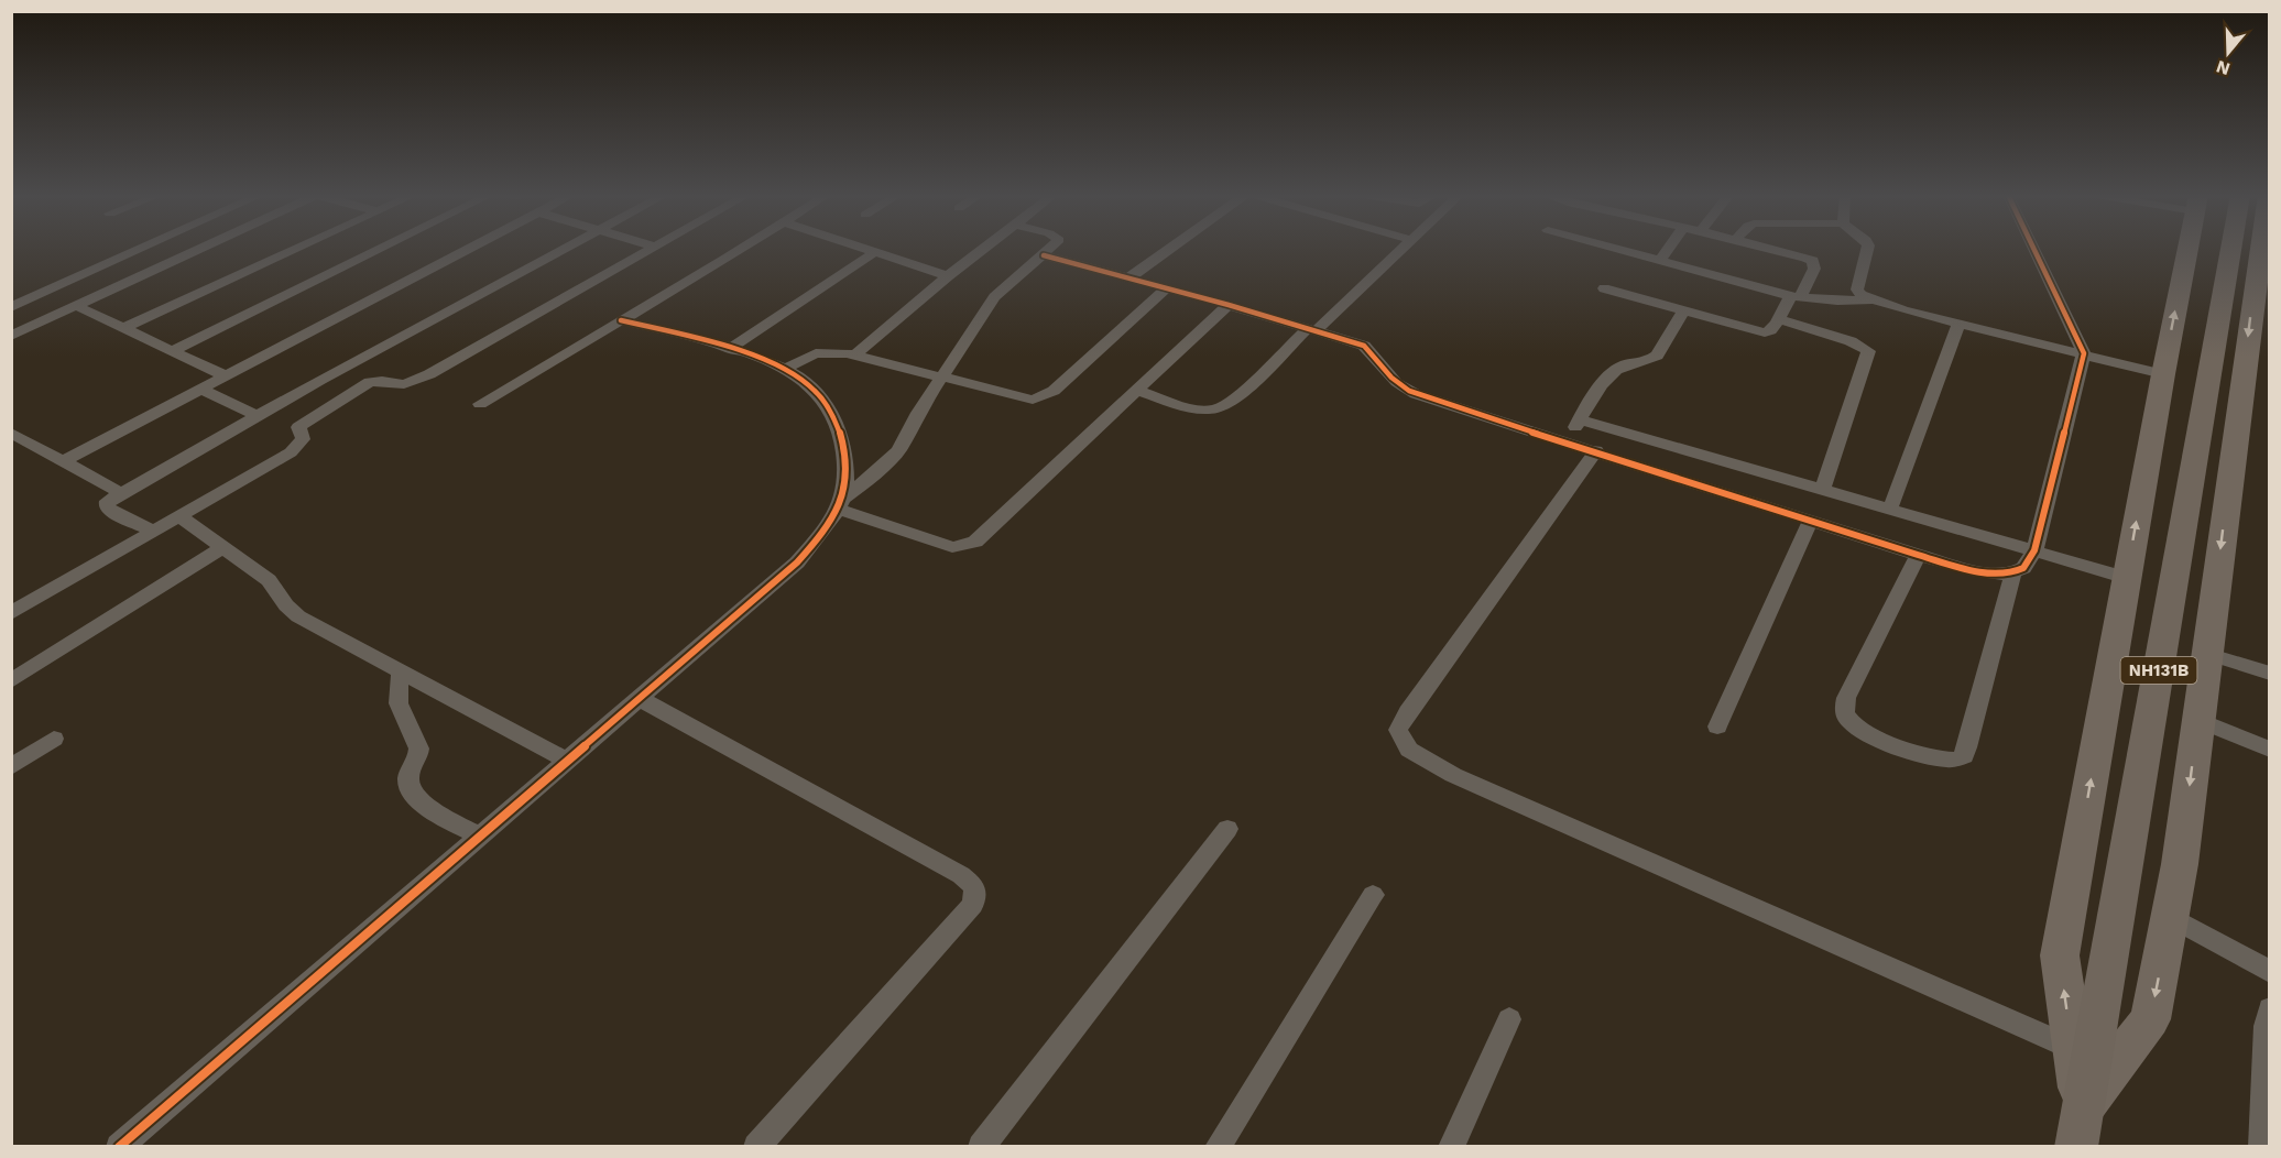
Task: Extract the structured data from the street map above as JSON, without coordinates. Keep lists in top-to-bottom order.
{
  "streets": {
    "highway": ["NH131B"]
  },
  "north": "bottom"
}
